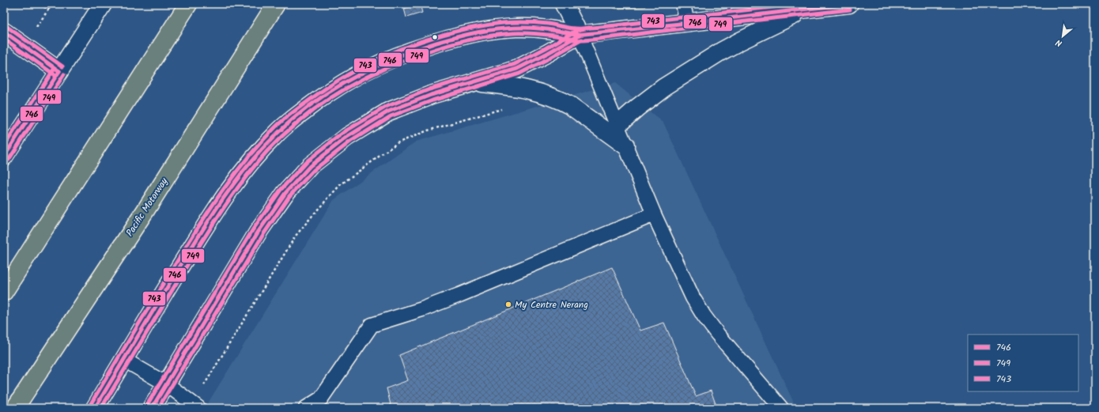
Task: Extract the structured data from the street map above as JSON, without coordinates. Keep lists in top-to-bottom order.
{
  "streets": {
    "highway": ["Pacific Motorway"]
  },
  "places": ["My Centre Nerang"],
  "lines": ["transit line 746", "transit line 743", "transit line 749"],
  "legend": ["746", "749", "743"],
  "north": "bottom left"
}
